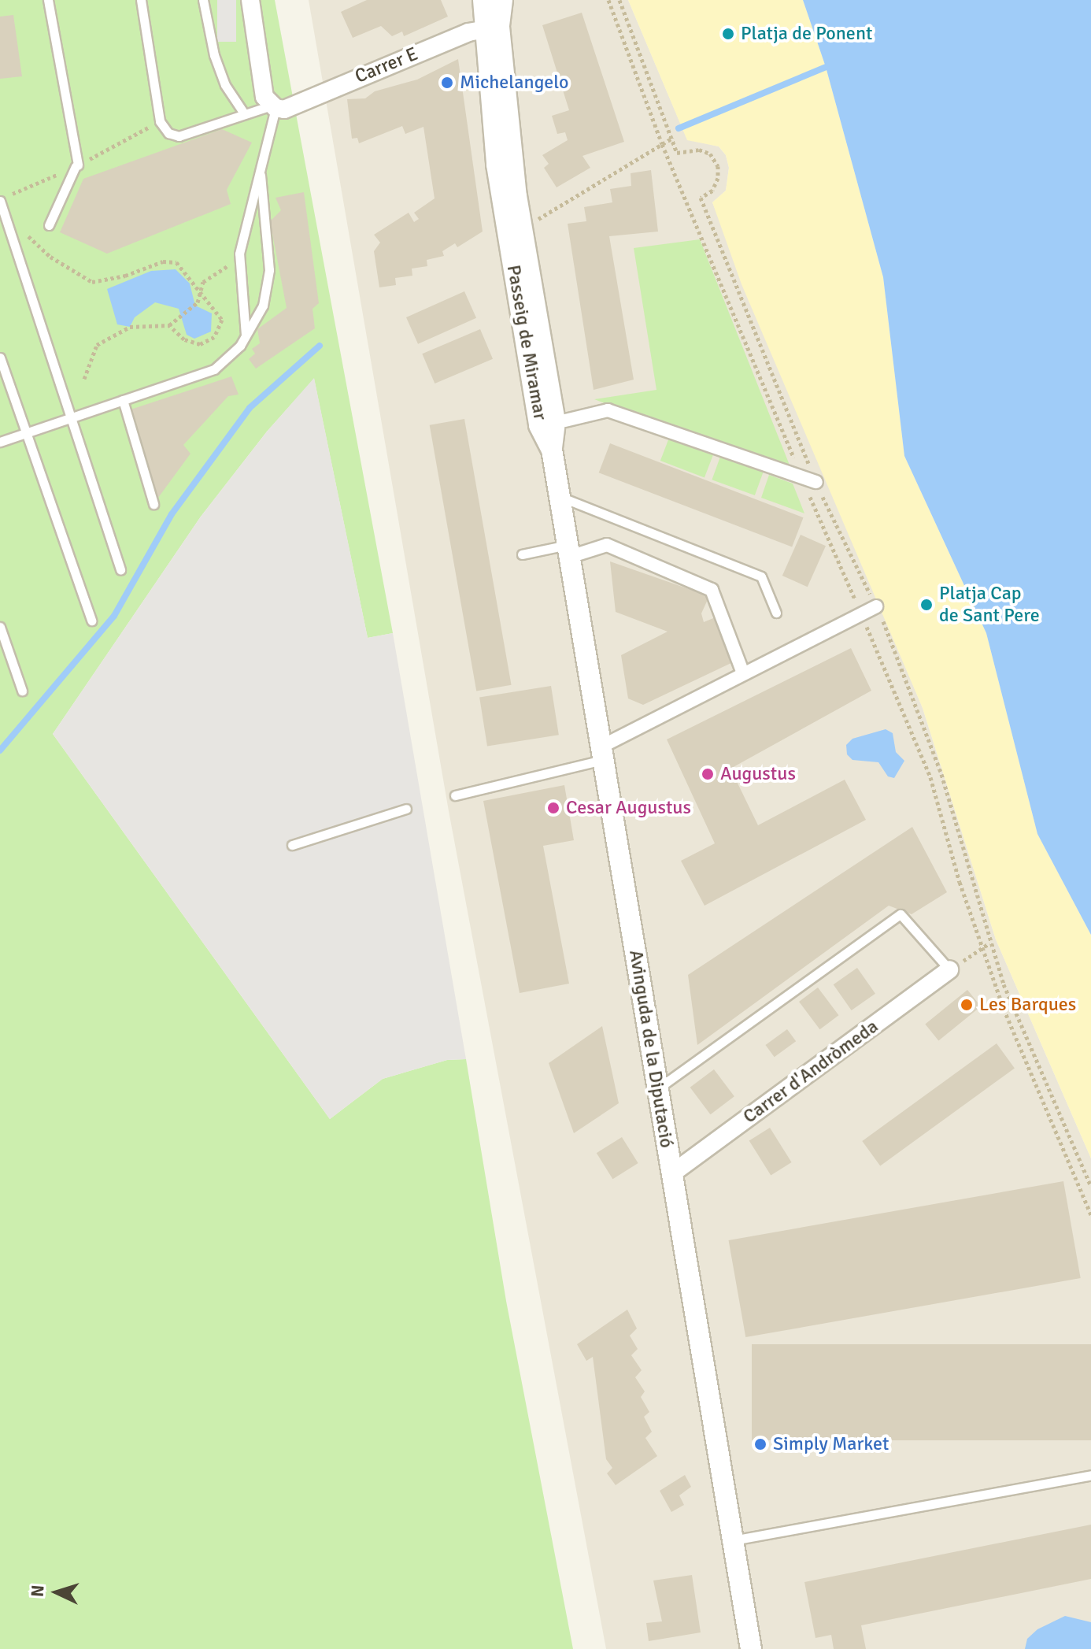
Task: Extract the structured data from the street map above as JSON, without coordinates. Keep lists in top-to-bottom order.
{
  "streets": {
    "street": [
      "Carrer E",
      "Passeig de Miramar",
      "Avinguda de la Diputació",
      "Carrer d'Andròmeda"
    ]
  },
  "crossings": [
    ["Carrer E", "Passeig de Miramar"],
    ["Passeig de Miramar", "Avinguda de la Diputació"],
    ["Avinguda de la Diputació", "Carrer d'Andròmeda"]
  ],
  "places": [
    "Platja de Ponent",
    "Michelangelo",
    "Platja Cap de Sant Pere",
    "Augustus",
    "Cesar Augustus",
    "Les Barques",
    "Simply Market"
  ],
  "north": "left"
}
